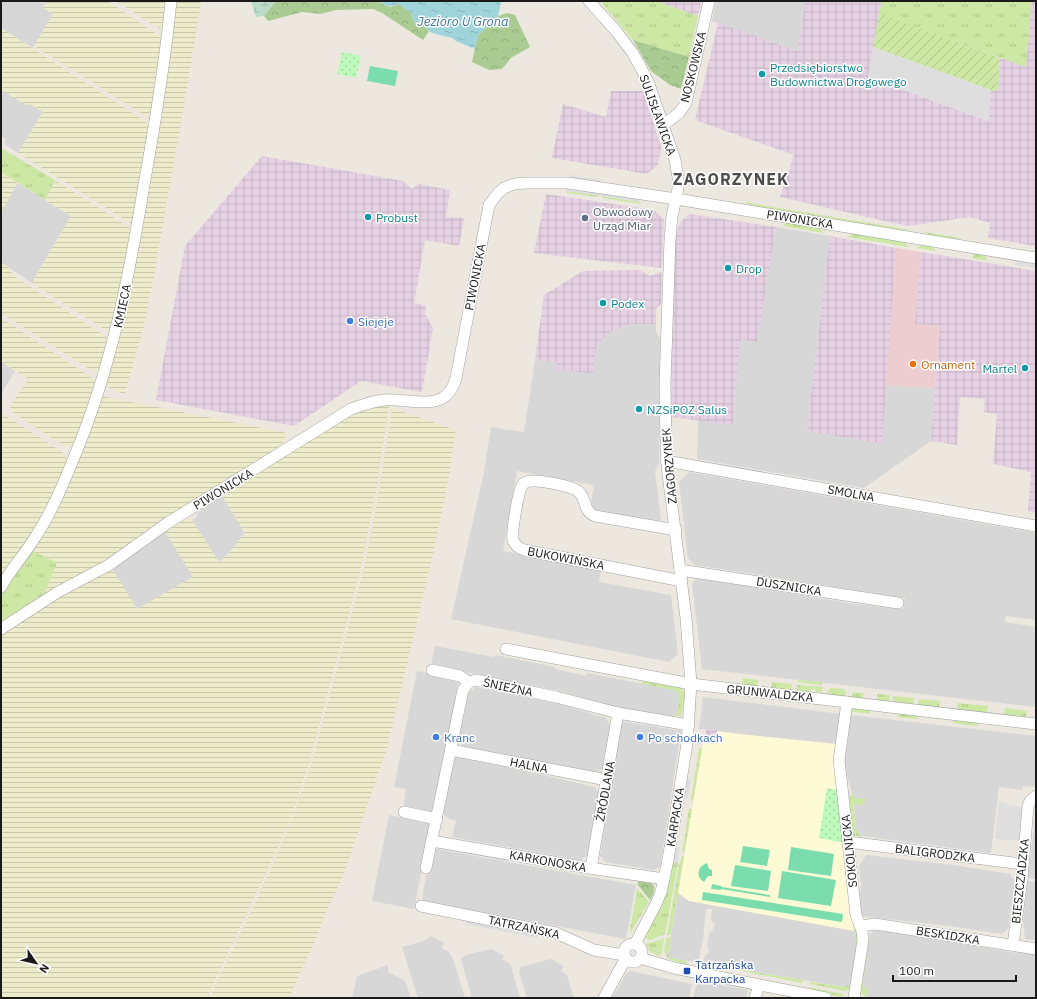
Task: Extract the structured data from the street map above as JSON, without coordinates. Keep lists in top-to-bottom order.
{
  "streets": {
    "street": [
      "NOSKOWSKA",
      "SULISŁAWICKA",
      "PIWONICKA",
      "KMIECA",
      "ZAGORZYNEK",
      "SMOLNA",
      "BUKOWIŃSKA",
      "DUSZNICKA",
      "ŚNIEŻNA",
      "GRUNWALDZKA",
      "HALNA",
      "ŹRÓDLANA",
      "KARPACKA",
      "SOKOLNICKA",
      "BALIGRODZKA",
      "KARKONOSKA",
      "BIESZCZADZKA",
      "TATRZAŃSKA",
      "BESKIDZKA"
    ]
  },
  "crossings": [
    ["NOSKOWSKA", "SULISŁAWICKA"],
    ["SULISŁAWICKA", "PIWONICKA"],
    ["SULISŁAWICKA", "ZAGORZYNEK"],
    ["PIWONICKA", "ZAGORZYNEK"],
    ["ZAGORZYNEK", "SMOLNA"],
    ["ZAGORZYNEK", "BUKOWIŃSKA"],
    ["ZAGORZYNEK", "DUSZNICKA"],
    ["ZAGORZYNEK", "GRUNWALDZKA"],
    ["ZAGORZYNEK", "KARPACKA"],
    ["BUKOWIŃSKA", "DUSZNICKA"],
    ["ŚNIEŻNA", "HALNA"],
    ["ŚNIEŻNA", "ŹRÓDLANA"],
    ["ŚNIEŻNA", "KARPACKA"],
    ["ŚNIEŻNA", "KARKONOSKA"],
    ["GRUNWALDZKA", "KARPACKA"],
    ["GRUNWALDZKA", "SOKOLNICKA"],
    ["HALNA", "ŹRÓDLANA"],
    ["ŹRÓDLANA", "KARKONOSKA"],
    ["KARPACKA", "KARKONOSKA"],
    ["KARPACKA", "TATRZAŃSKA"],
    ["SOKOLNICKA", "BALIGRODZKA"],
    ["SOKOLNICKA", "BESKIDZKA"],
    ["BALIGRODZKA", "BIESZCZADZKA"],
    ["BIESZCZADZKA", "BESKIDZKA"]
  ],
  "districts": ["ZAGORZYNEK"],
  "water": ["Jezioro U Grona"],
  "places": {
    "other": [
      "Przedsiębiorstwo Budownictwa Drogowego",
      "Probust",
      "Obwodowy Urząd Miar",
      "Drop",
      "Podex",
      "Siejeje",
      "Ornament",
      "Martel",
      "NZSiPOZ Salus",
      "Kranc",
      "Po schodkach"
    ],
    "transit": ["Tatrzańska Karpacka"]
  },
  "scale_bar": "100 m",
  "north": "bottom right"
}
